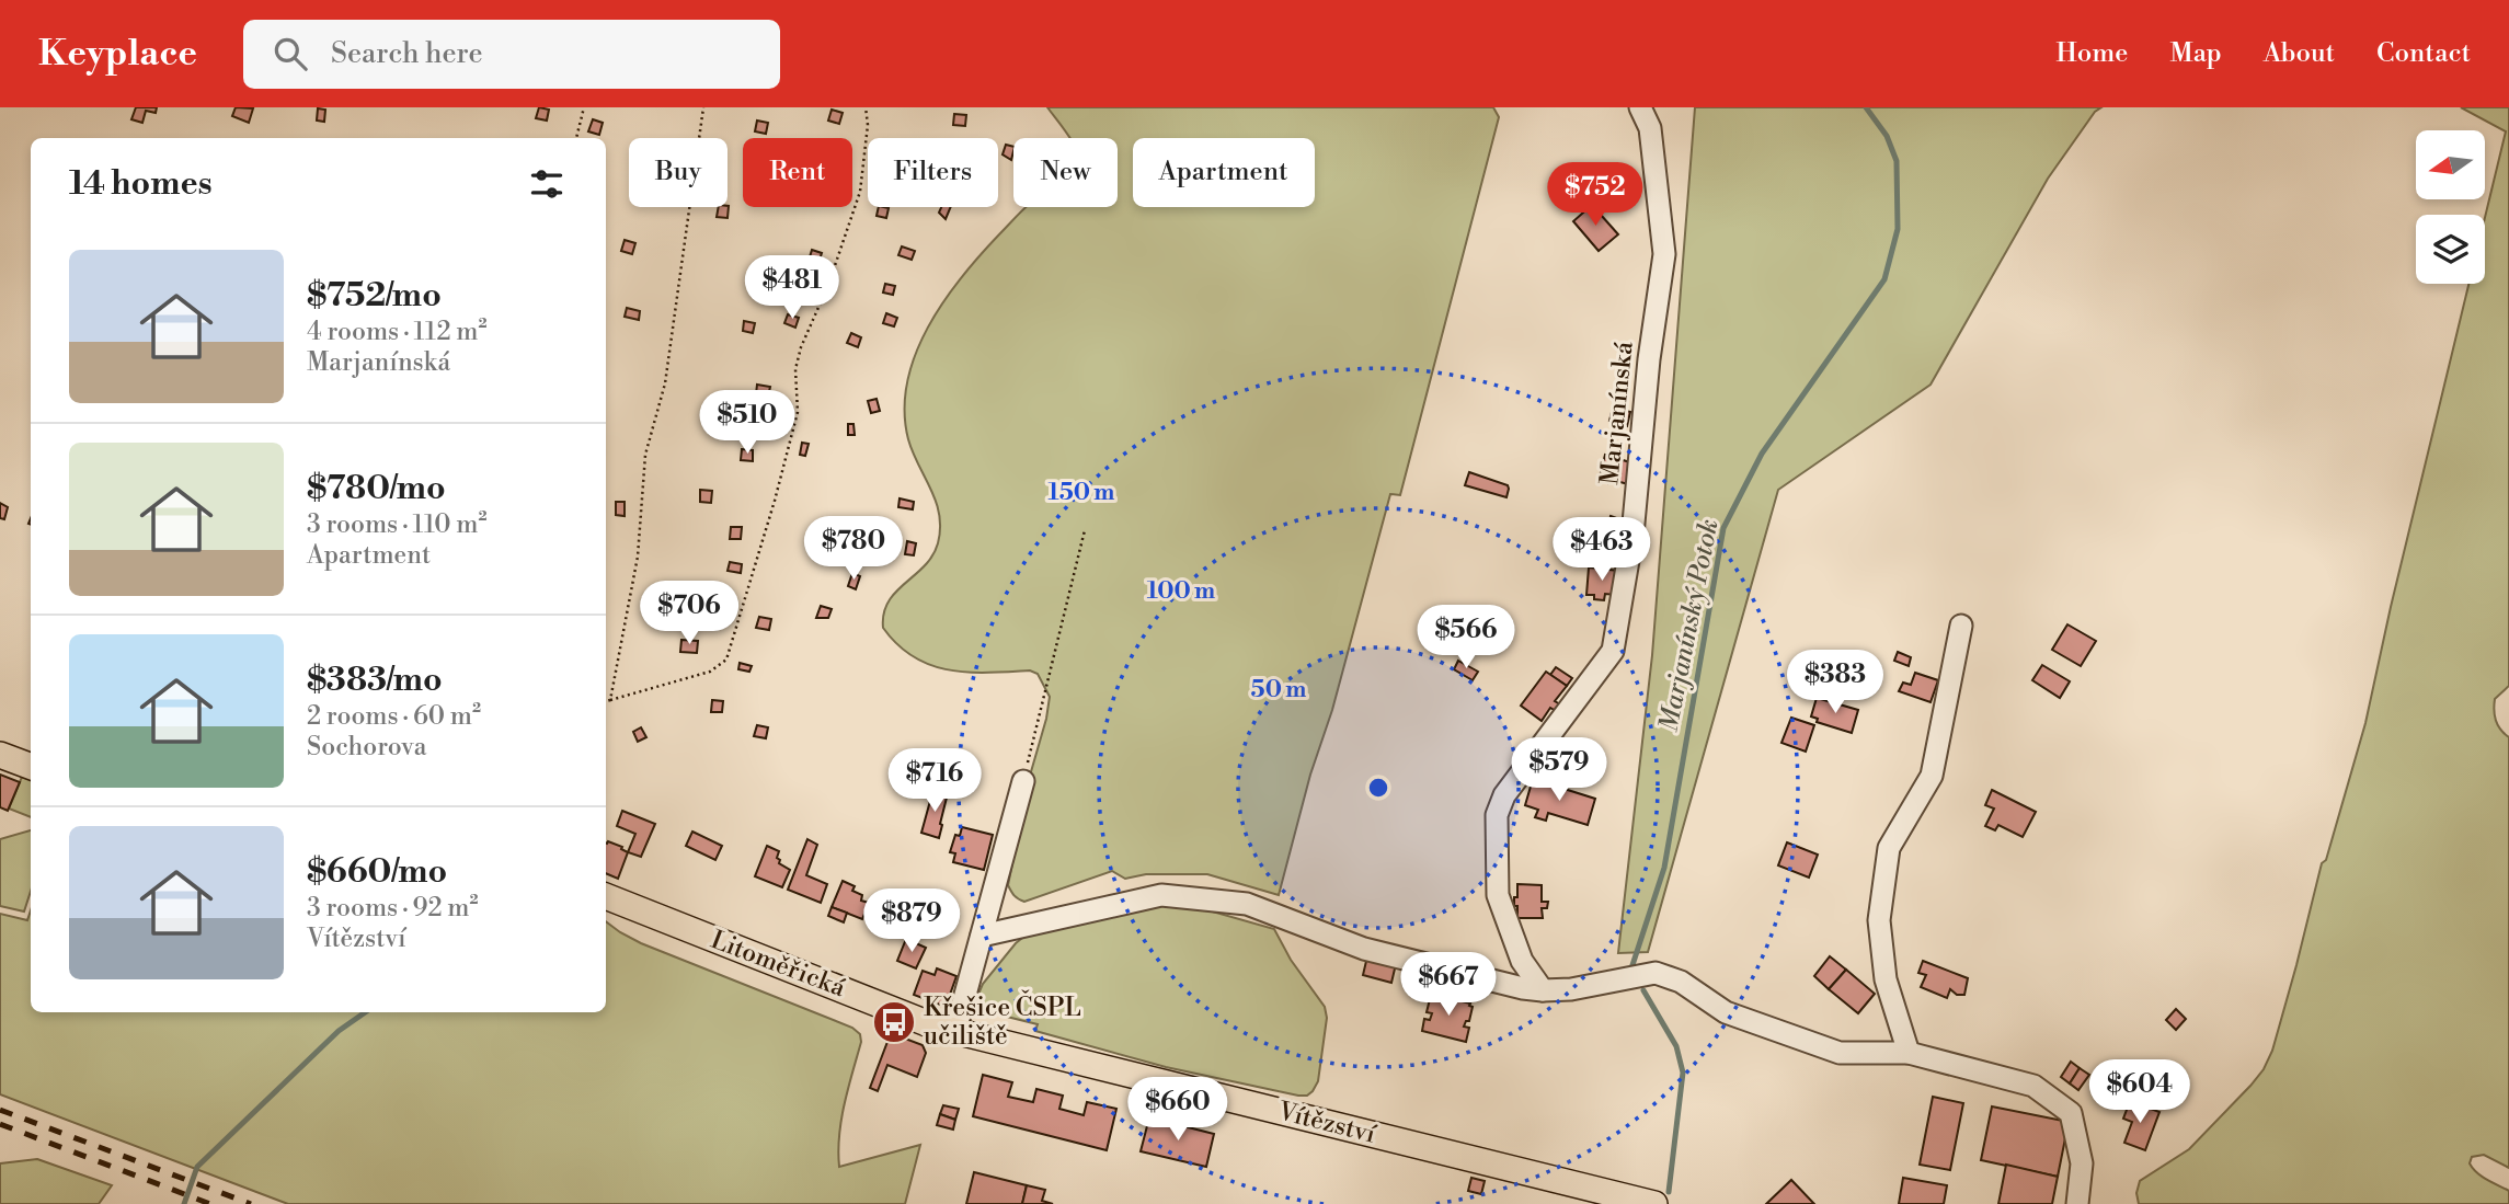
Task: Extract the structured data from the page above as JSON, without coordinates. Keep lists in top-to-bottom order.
{
  "streets": {
    "main road": ["Litoměřická", "Vítězství"],
    "street": ["Marjanínská"]
  },
  "crossings": [
    ["Litoměřická", "Vítězství"]
  ],
  "water": ["Marjanínský Potok"],
  "places": {
    "bus stop": ["Křešice ČSPL učiliště"]
  },
  "north": "left",
  "page": {
    "header": "Keyplace",
    "search": "Search here",
    "nav": [
      "Home",
      "Map",
      "About",
      "Contact"
    ],
    "chip": [
      "Buy",
      "Rent",
      "Filters",
      "New",
      "Apartment"
    ],
    "heading": "14 homes",
    "price": [
      "$752",
      "$481",
      "$510",
      "$780",
      "$463",
      "$706",
      "$566",
      "$383",
      "$579",
      "$716",
      "$879",
      "$667",
      "$604",
      "$660"
    ],
    "list": [
      {
        "name": "$752/mo",
        "note": "4 rooms · 112 m² · Marjanínská"
      },
      {
        "name": "$780/mo",
        "note": "3 rooms · 110 m² · Apartment"
      },
      {
        "name": "$383/mo",
        "note": "2 rooms · 60 m² · Sochorova"
      },
      {
        "name": "$660/mo",
        "note": "3 rooms · 92 m² · Vítězství"
      }
    ]
  },
  "rings": ["150 m", "100 m", "50 m"]
}
